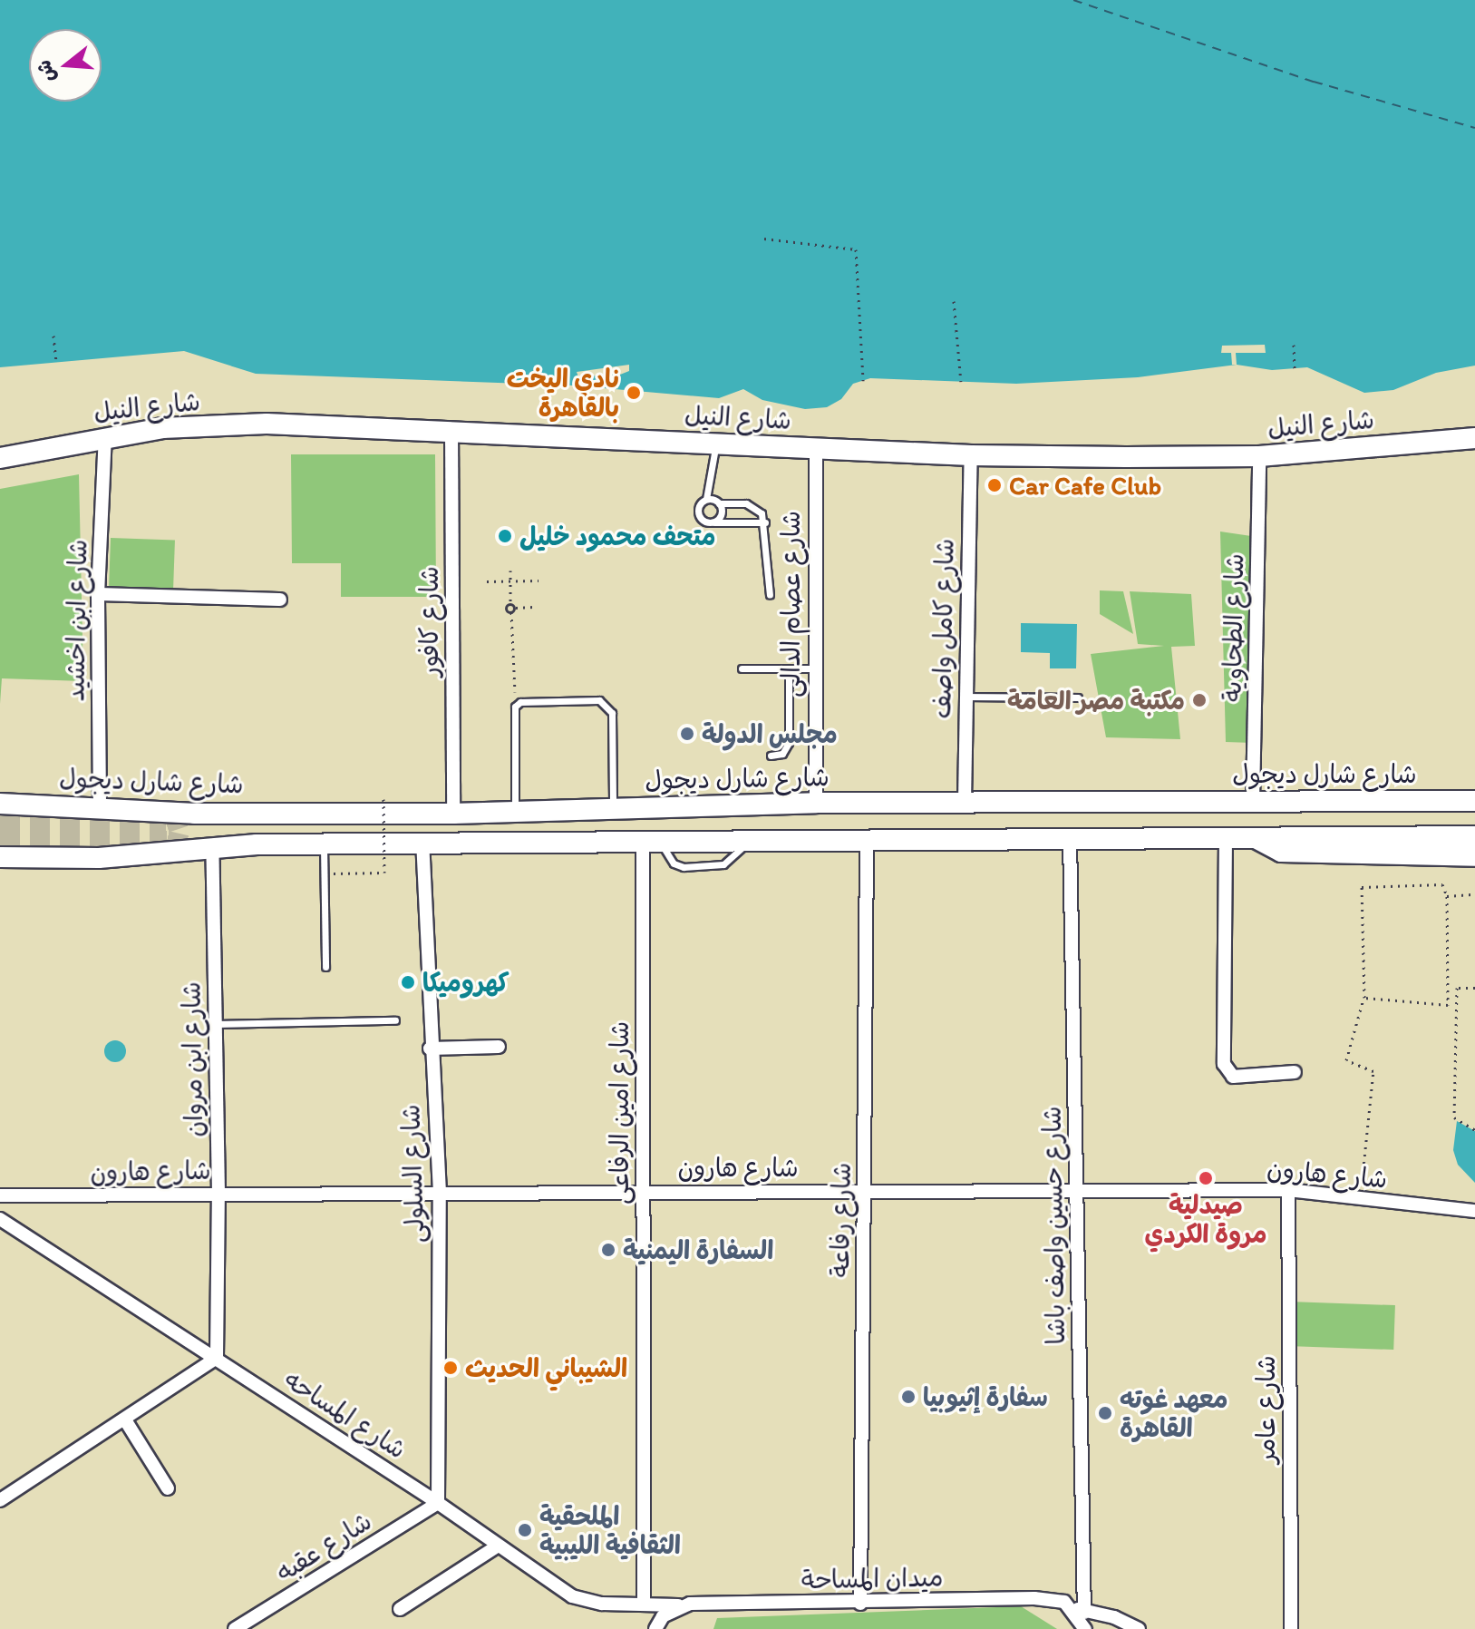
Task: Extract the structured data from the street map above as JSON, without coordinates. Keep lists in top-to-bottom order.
{
  "streets": {
    "main road": ["شارع النيل", "شارع شارل ديجول"],
    "street": [
      "شارع عصام الدالى",
      "شارع ابن اخشيد",
      "شارع كافور",
      "شارع الطحاوية",
      "شارع كامل واصف",
      "شارع ابن مروان",
      "شارع امين الرفاعى",
      "شارع هارون",
      "شارع السلولى",
      "شارع رفاعة",
      "شارع حسين واصف باشا",
      "شارع عامر",
      "شارع المساحه",
      "شارع عقبه",
      "ميدان المساحة"
    ]
  },
  "crossings": [
    ["شارع النيل", "شارع عصام الدالى"],
    ["شارع النيل", "شارع ابن اخشيد"],
    ["شارع النيل", "شارع كافور"],
    ["شارع النيل", "شارع الطحاوية"],
    ["شارع النيل", "شارع كامل واصف"],
    ["شارع عصام الدالى", "شارع شارل ديجول"],
    ["شارع ابن اخشيد", "شارع شارل ديجول"],
    ["شارع كافور", "شارع شارل ديجول"],
    ["شارع الطحاوية", "شارع شارل ديجول"],
    ["شارع كامل واصف", "شارع شارل ديجول"],
    ["شارع ابن مروان", "شارع هارون"],
    ["شارع ابن مروان", "شارع المساحه"],
    ["شارع امين الرفاعى", "شارع هارون"],
    ["شارع امين الرفاعى", "شارع المساحه"],
    ["شارع هارون", "شارع السلولى"],
    ["شارع هارون", "شارع رفاعة"],
    ["شارع هارون", "شارع حسين واصف باشا"],
    ["شارع هارون", "شارع عامر"],
    ["شارع السلولى", "شارع المساحه"],
    ["شارع السلولى", "شارع عقبه"],
    ["شارع رفاعة", "ميدان المساحة"],
    ["شارع المساحه", "شارع عقبه"],
    ["شارع المساحه", "ميدان المساحة"]
  ],
  "places": [
    "نادي اليخت بالقاهرة",
    "Car Cafe Club",
    "متحف محمود خليل",
    "مكتبة مصر العامة",
    "مجلس الدولة",
    "كهروميكا",
    "صيدلية مروة الكردي",
    "السفارة اليمنية",
    "الشيباني الحديث",
    "سفارة إثيوبيا",
    "معهد غوته القاهرة",
    "الملحقية الثقافية الليبية"
  ],
  "north": "left"
}
